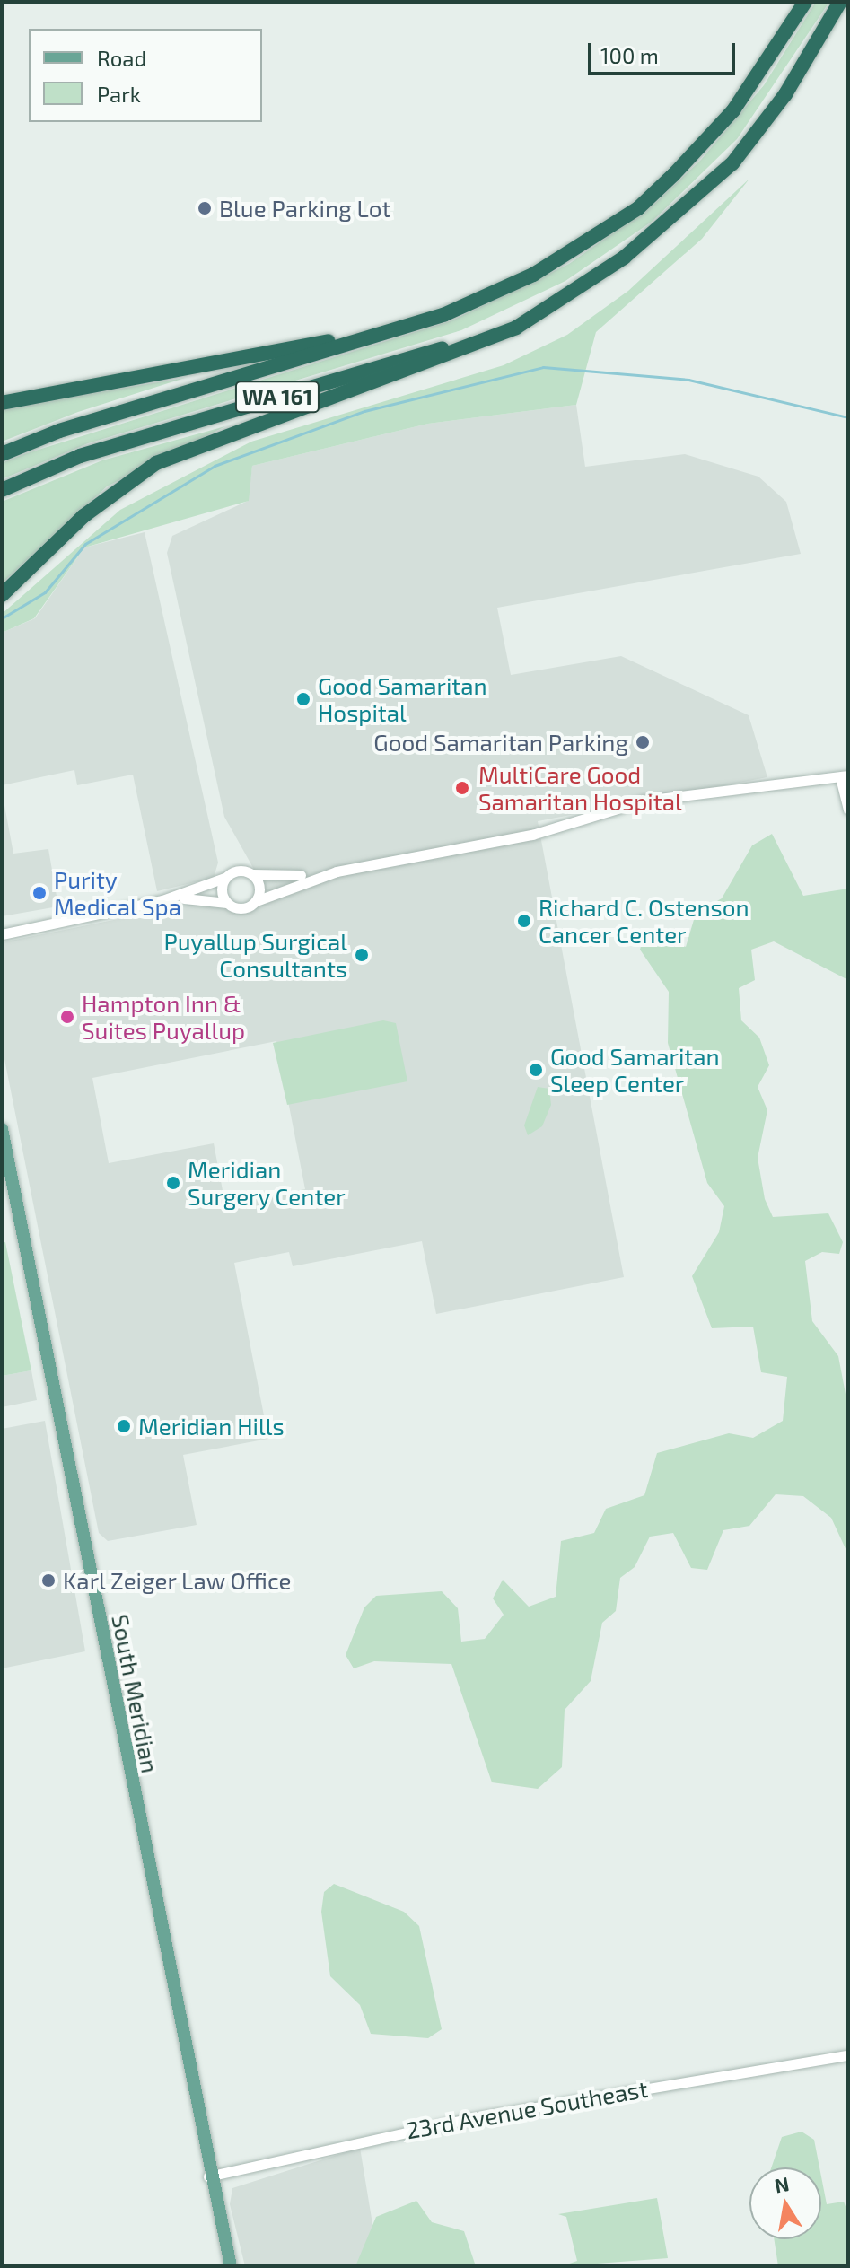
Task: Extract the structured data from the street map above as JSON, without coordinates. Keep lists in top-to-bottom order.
{
  "streets": {
    "highway": ["WA 161"],
    "main road": ["South Meridian"],
    "street": ["23rd Avenue Southeast"]
  },
  "crossings": [
    ["South Meridian", "23rd Avenue Southeast"]
  ],
  "places": [
    "Blue Parking Lot",
    "Good Samaritan Hospital",
    "Good Samaritan Parking",
    "MultiCare Good Samaritan Hospital",
    "Purity Medical Spa",
    "Richard C. Ostenson Cancer Center",
    "Puyallup Surgical Consultants",
    "Hampton Inn & Suites Puyallup",
    "Good Samaritan Sleep Center",
    "Meridian Surgery Center",
    "Meridian Hills",
    "Karl Zeiger Law Office"
  ],
  "legend": ["Road", "Park"],
  "scale_bar": "100 m",
  "north": "top"
}
